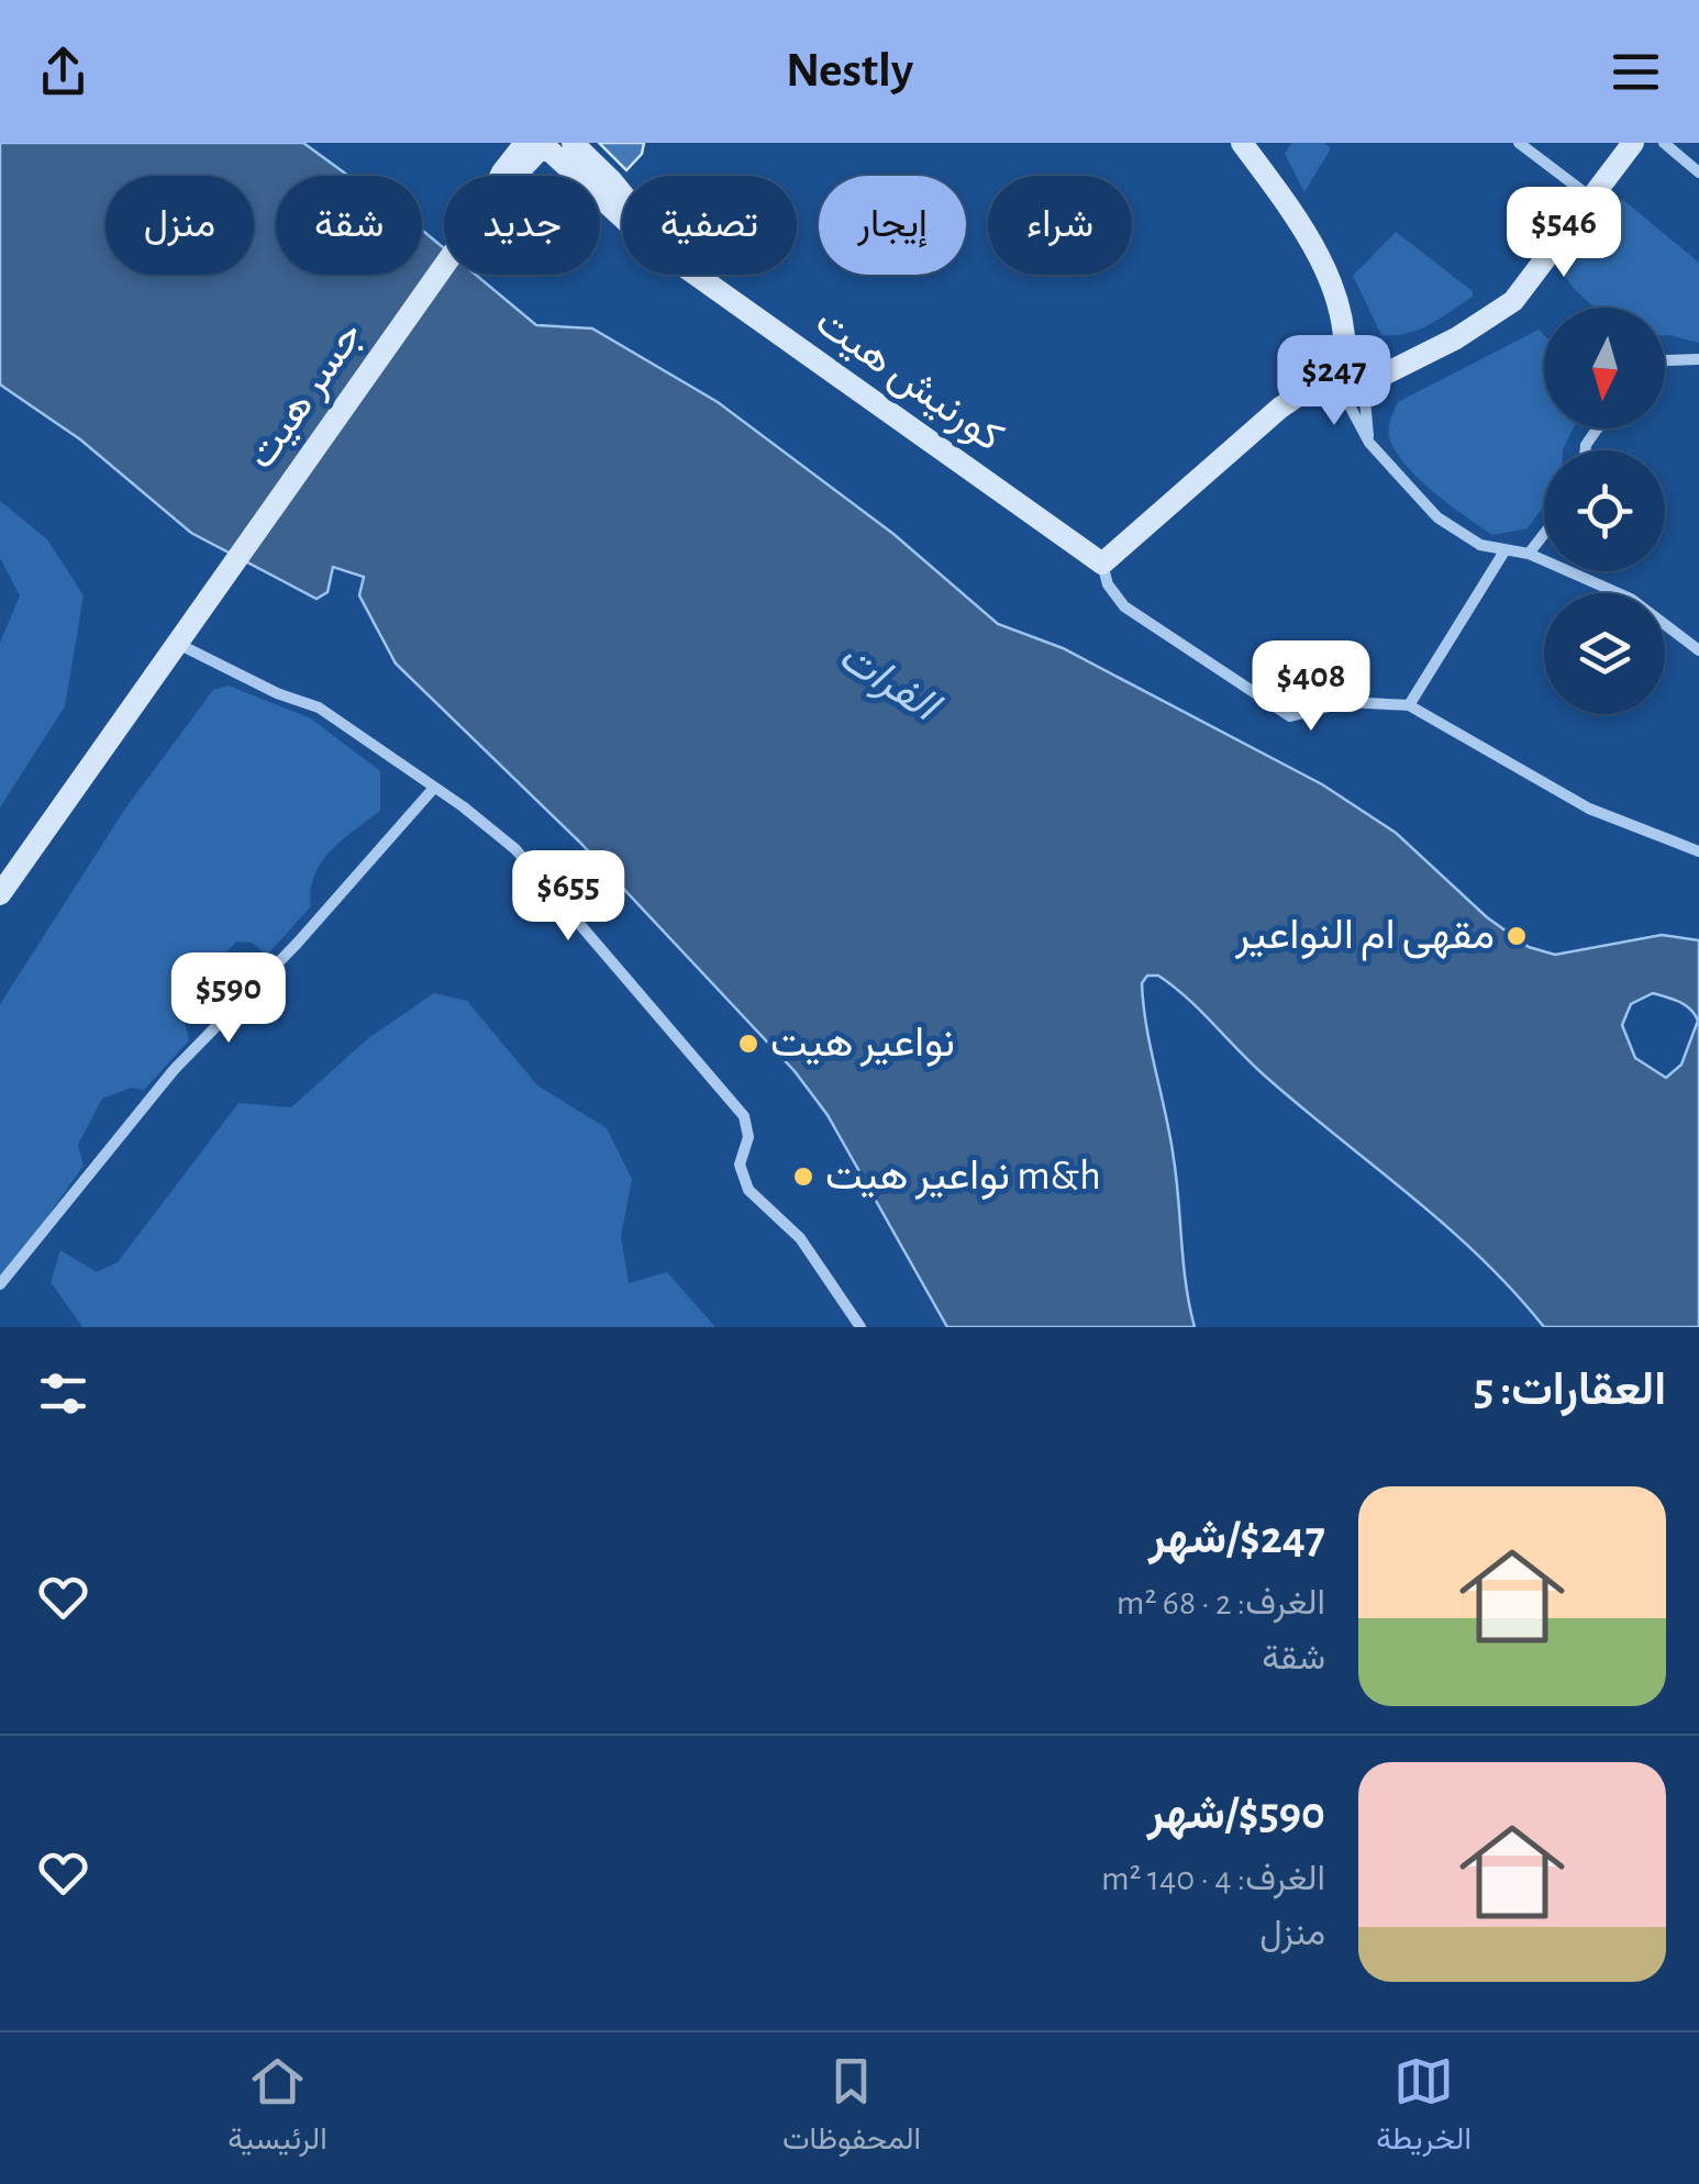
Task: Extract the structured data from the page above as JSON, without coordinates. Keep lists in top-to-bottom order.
{
  "streets": {
    "street": ["كورنيش هيت", "جسر هيت"]
  },
  "water": ["الفرات"],
  "places": ["مقهى ام النواعير", "نواعير هيت", "نواعير هيت m&h"],
  "north": "bottom",
  "page": {
    "header": "Nestly",
    "chip": [
      "شراء",
      "إيجار",
      "تصفية",
      "جديد",
      "شقة",
      "منزل"
    ],
    "price": [
      "$546",
      "$247",
      "$408",
      "$655",
      "$590"
    ],
    "heading": "العقارات: 5",
    "list": [
      {
        "name": "$247/شهر",
        "note": "الغرف: 2 · 68 m² · شقة"
      },
      {
        "name": "$590/شهر",
        "note": "الغرف: 4 · 140 m² · منزل"
      }
    ],
    "tabs": ["الخريطة", "المحفوظات", "الرئيسية"]
  }
}
